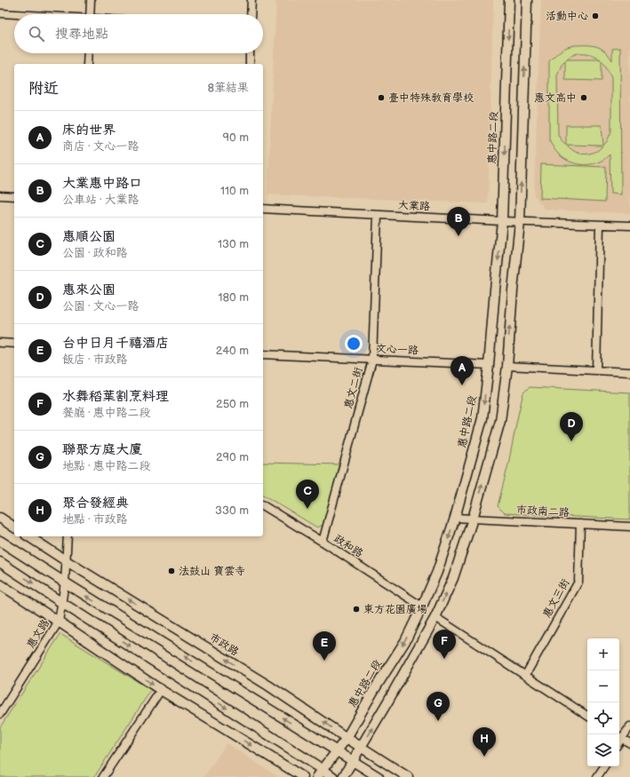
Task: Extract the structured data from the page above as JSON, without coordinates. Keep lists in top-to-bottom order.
{
  "streets": {
    "street": [
      "惠中路二段",
      "大業路",
      "文心一路",
      "惠文二街",
      "市政南二路",
      "政和路",
      "惠文三街",
      "惠文路",
      "市政路"
    ]
  },
  "crossings": [
    ["惠中路二段", "大業路"],
    ["惠中路二段", "文心一路"],
    ["惠中路二段", "市政南二路"],
    ["惠中路二段", "政和路"],
    ["惠中路二段", "市政路"],
    ["大業路", "惠文二街"],
    ["文心一路", "惠文二街"],
    ["惠文二街", "政和路"],
    ["市政南二路", "惠文三街"],
    ["惠文路", "市政路"]
  ],
  "places": [
    "活動中心",
    "臺中特殊教育學校",
    "惠文高中",
    "法鼓山 寶雲寺",
    "東方花園廣場"
  ],
  "page": {
    "search": "搜尋地點",
    "heading": ["附近", "8筆結果"],
    "list": [
      {
        "mark": "A",
        "name": "床的世界",
        "note": "商店 · 文心一路",
        "value": "90 m"
      },
      {
        "mark": "B",
        "name": "大業惠中路口",
        "note": "公車站 · 大業路",
        "value": "110 m"
      },
      {
        "mark": "C",
        "name": "惠順公園",
        "note": "公園 · 政和路",
        "value": "130 m"
      },
      {
        "mark": "D",
        "name": "惠來公園",
        "note": "公園 · 文心一路",
        "value": "180 m"
      },
      {
        "mark": "E",
        "name": "台中日月千禧酒店",
        "note": "飯店 · 市政路",
        "value": "240 m"
      },
      {
        "mark": "F",
        "name": "水舞稻葉割烹料理",
        "note": "餐廳 · 惠中路二段",
        "value": "250 m"
      },
      {
        "mark": "G",
        "name": "聯聚方庭大廈",
        "note": "地點 · 惠中路二段",
        "value": "290 m"
      },
      {
        "mark": "H",
        "name": "聚合發經典",
        "note": "地點 · 市政路",
        "value": "330 m"
      }
    ],
    "pins": [
      "B",
      "A",
      "D",
      "C",
      "F",
      "E",
      "G",
      "H"
    ],
    "map_buttons": ["+", "−"]
  }
}
